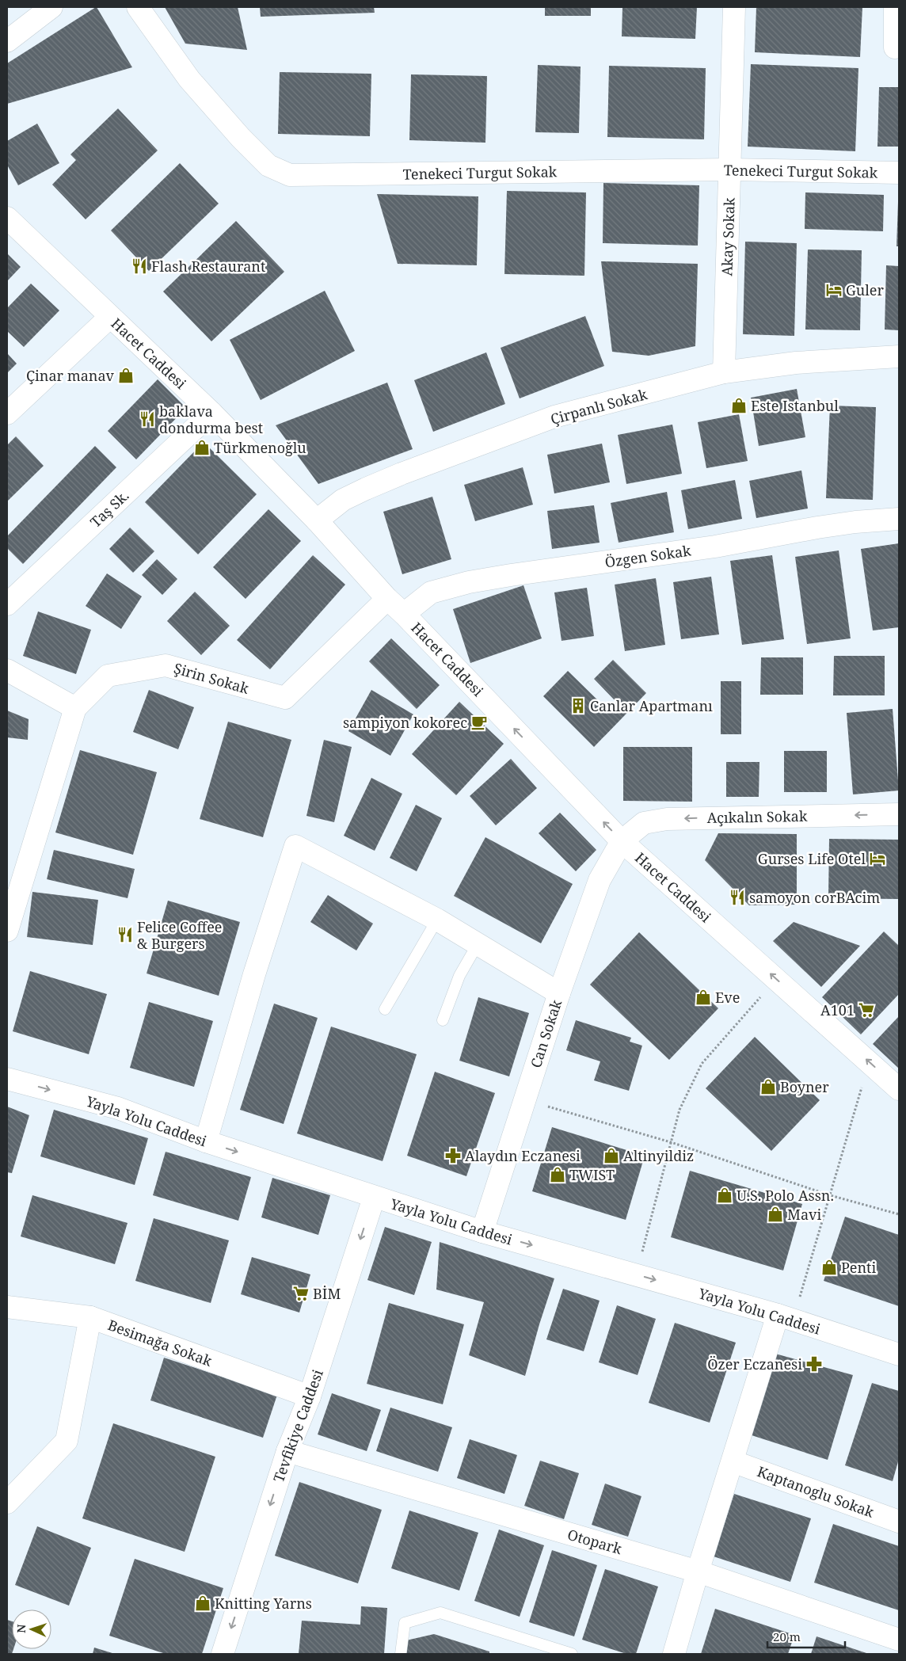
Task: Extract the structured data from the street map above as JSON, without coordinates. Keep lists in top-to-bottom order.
{
  "streets": {
    "street": [
      "Tenekeci Turgut Sokak",
      "Akay Sokak",
      "Hacet Caddesi",
      "Çirpanlı Sokak",
      "Taş Sk.",
      "Özgen Sokak",
      "Şirin Sokak",
      "Açıkalın Sokak",
      "Can Sokak",
      "Yayla Yolu Caddesi",
      "Besimağa Sokak",
      "Tevfikiye Caddesi",
      "Kaptanoglu Sokak",
      "Otopark"
    ]
  },
  "crossings": [
    ["Tenekeci Turgut Sokak", "Akay Sokak"],
    ["Akay Sokak", "Çirpanlı Sokak"],
    ["Hacet Caddesi", "Çirpanlı Sokak"],
    ["Hacet Caddesi", "Taş Sk."],
    ["Hacet Caddesi", "Özgen Sokak"],
    ["Hacet Caddesi", "Şirin Sokak"],
    ["Hacet Caddesi", "Açıkalın Sokak"],
    ["Hacet Caddesi", "Can Sokak"],
    ["Açıkalın Sokak", "Can Sokak"],
    ["Can Sokak", "Yayla Yolu Caddesi"],
    ["Yayla Yolu Caddesi", "Tevfikiye Caddesi"],
    ["Besimağa Sokak", "Tevfikiye Caddesi"],
    ["Tevfikiye Caddesi", "Otopark"]
  ],
  "one_way": [
    "Hacet Caddesi",
    "Açıkalın Sokak",
    "Yayla Yolu Caddesi",
    "Tevfikiye Caddesi"
  ],
  "places": {
    "restaurant": [
      "Flash Restaurant",
      "baklava dondurma best",
      "samoyon corBAcim",
      "Felice Coffee & Burgers"
    ],
    "hotel": ["Guler", "Gurses Life Otel"],
    "shop": [
      "Çinar manav",
      "Este Istanbul",
      "Türkmenoğlu",
      "Eve",
      "Boyner",
      "Altinyildiz",
      "TWIST",
      "U.S. Polo Assn.",
      "Mavi",
      "Penti",
      "Knitting Yarns"
    ],
    "building": ["Canlar Apartmanı"],
    "cafe": ["sampiyon kokorec"],
    "supermarket": ["A101", "BİM"],
    "pharmacy": ["Alaydın Eczanesi", "Özer Eczanesi"]
  },
  "scale_bar": "20 m",
  "north": "left"
}
